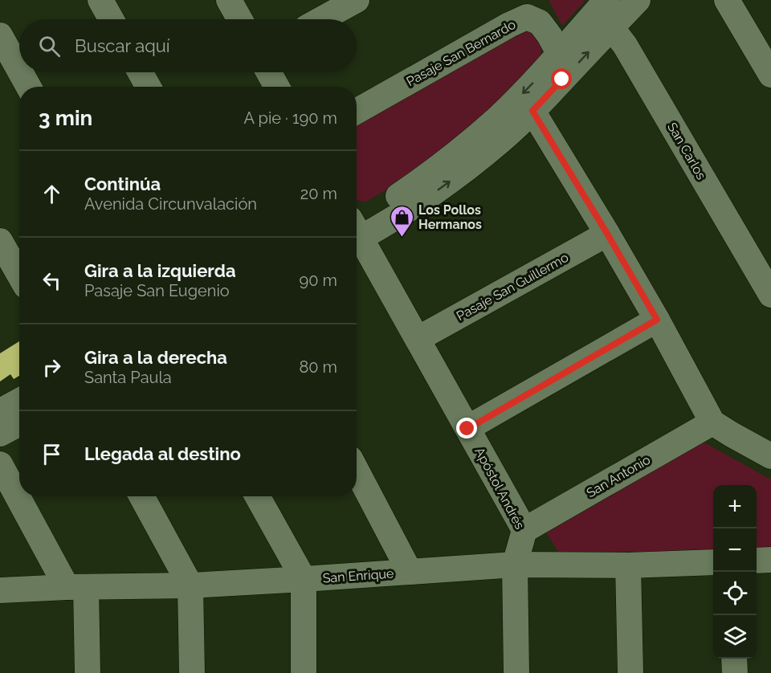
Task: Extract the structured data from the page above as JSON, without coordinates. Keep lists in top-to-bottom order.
{
  "streets": {
    "street": [
      "Pasaje San Bernardo",
      "San Carlos",
      "Pasaje San Guillermo",
      "San Antonio",
      "Apóstol Andrés",
      "San Enrique"
    ]
  },
  "crossings": [
    ["Pasaje San Guillermo", "Apóstol Andrés"],
    ["San Antonio", "Apóstol Andrés"],
    ["Apóstol Andrés", "San Enrique"]
  ],
  "places": {
    "shop": ["Los Pollos Hermanos"]
  },
  "page": {
    "search": "Buscar aquí",
    "heading": ["3 min", "A pie · 190 m"],
    "list": [
      ["Continúa", "Avenida Circunvalación", "20 m"],
      ["Gira a la izquierda", "Pasaje San Eugenio", "90 m"],
      ["Gira a la derecha", "Santa Paula", "80 m"],
      "Llegada al destino"
    ],
    "map_buttons": ["+", "−"]
  }
}
